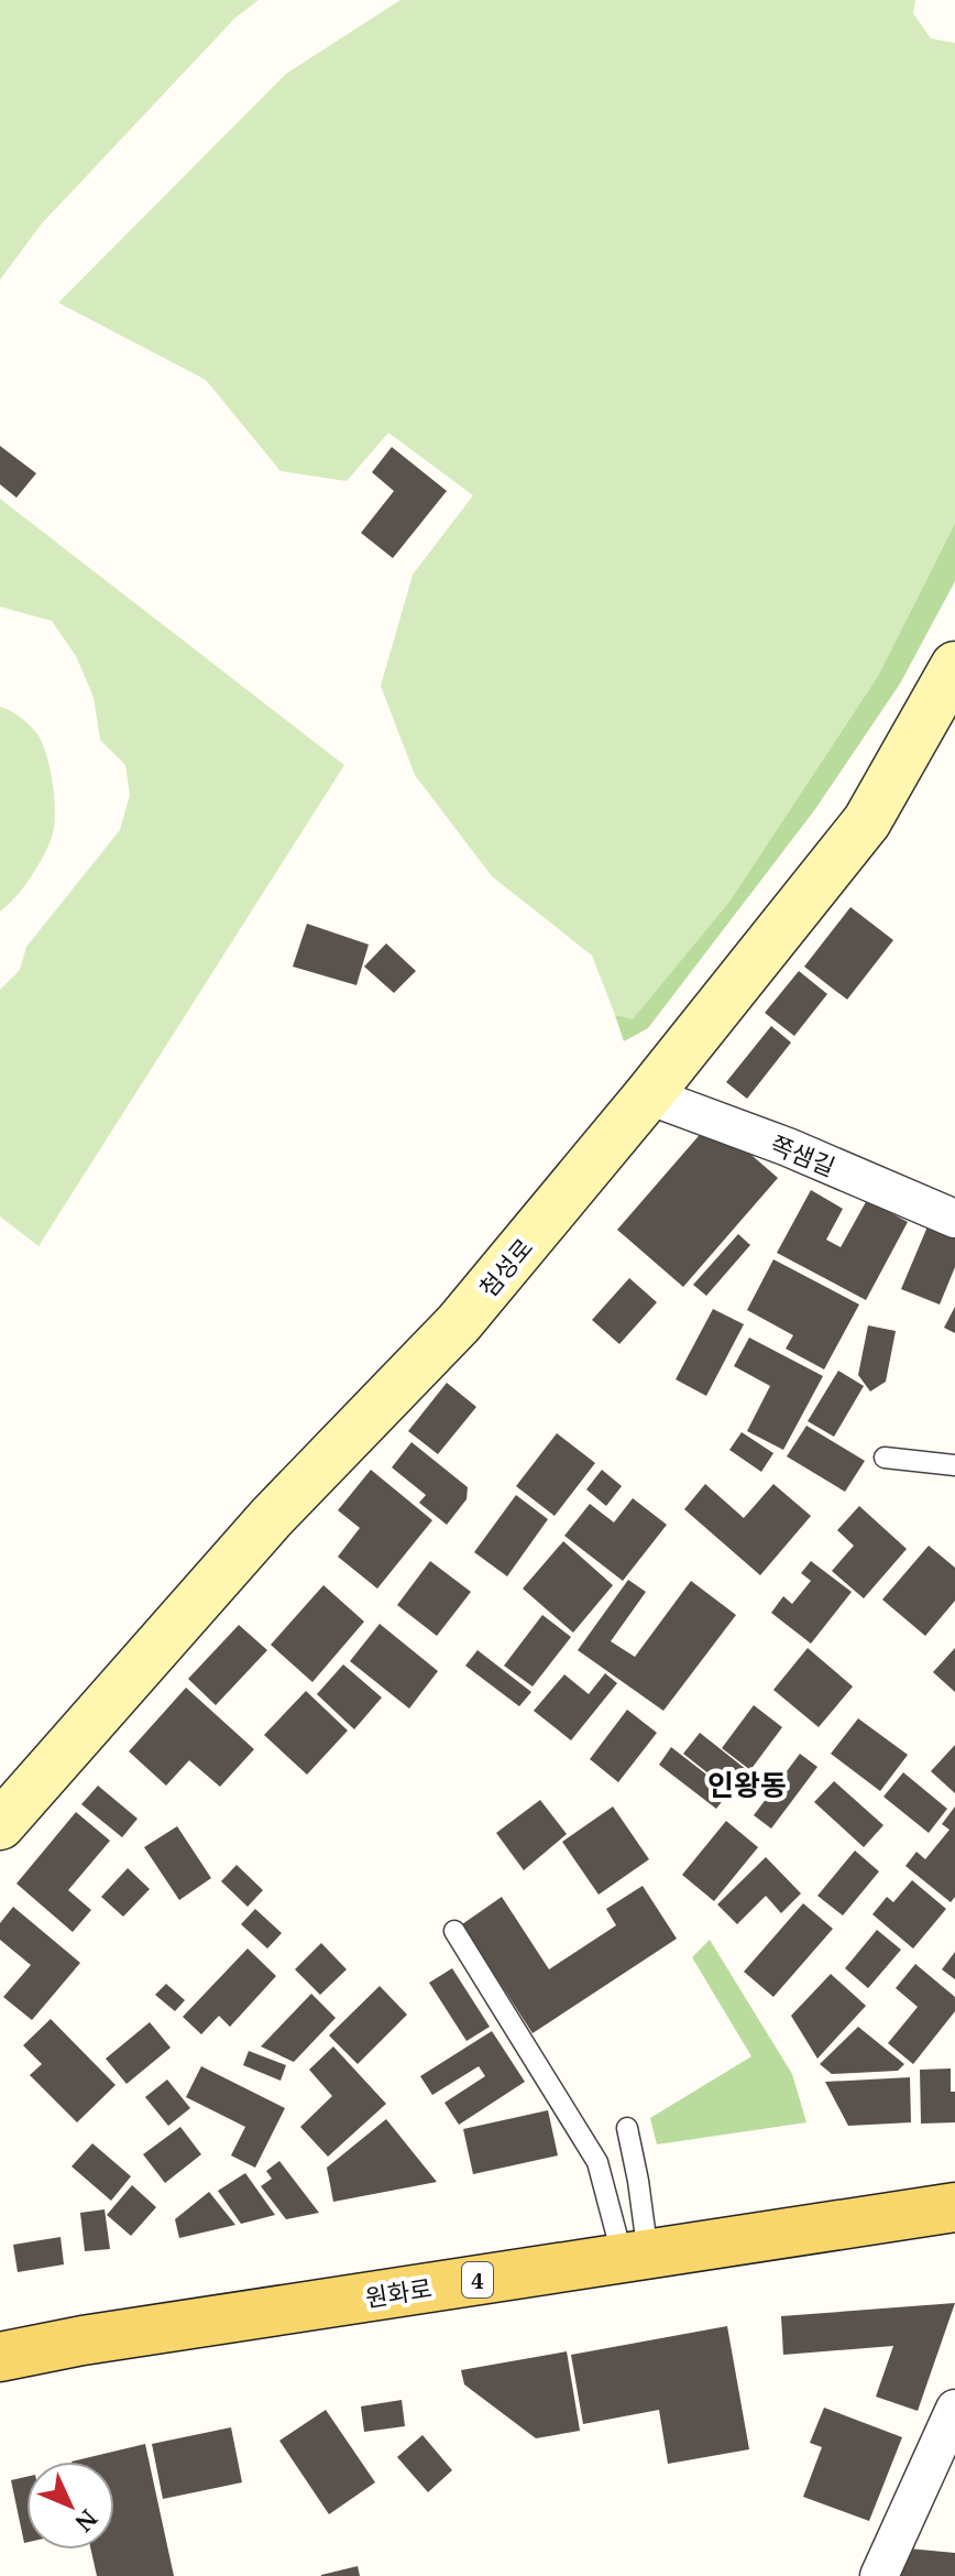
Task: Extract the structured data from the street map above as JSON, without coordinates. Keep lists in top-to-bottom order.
{
  "streets": {
    "main road": ["4", "원화로"],
    "street": ["쪽샘길", "첨성로"]
  },
  "crossings": [
    ["쪽샘길", "첨성로"]
  ],
  "districts": ["인왕동"],
  "north": "bottom right"
}
